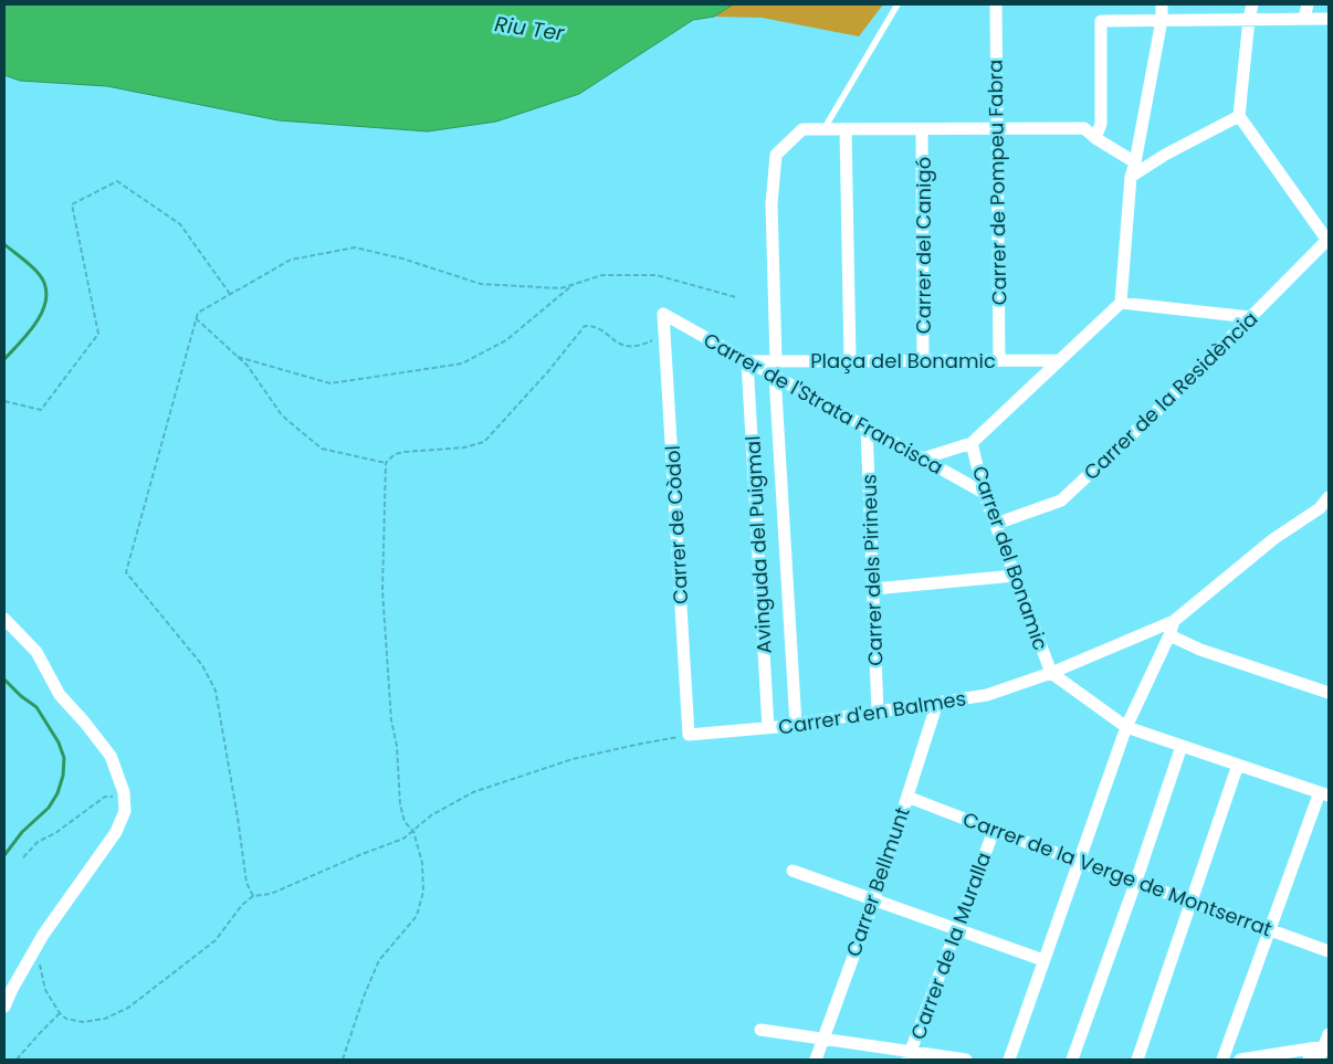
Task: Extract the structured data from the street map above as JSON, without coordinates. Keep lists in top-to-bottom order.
{
  "streets": {
    "street": [
      "Carrer de Pompeu Fabra",
      "Carrer del Canigó",
      "Plaça del Bonamic",
      "Carrer de la Residència",
      "Carrer de l'Strata Francisca",
      "Carrer de Còdol",
      "Avinguda del Puigmal",
      "Carrer del Bonamic",
      "Carrer dels Pirineus",
      "Carrer d'en Balmes",
      "Carrer de la Verge de Montserrat",
      "Carrer Bellmunt",
      "Carrer de la Muralla"
    ]
  },
  "crossings": [
    ["Carrer de Pompeu Fabra", "Plaça del Bonamic"],
    ["Carrer del Canigó", "Plaça del Bonamic"],
    ["Plaça del Bonamic", "Carrer de l'Strata Francisca"],
    ["Plaça del Bonamic", "Avinguda del Puigmal"],
    ["Plaça del Bonamic", "Carrer del Bonamic"],
    ["Carrer de la Residència", "Carrer del Bonamic"],
    ["Carrer de l'Strata Francisca", "Carrer de Còdol"],
    ["Carrer de l'Strata Francisca", "Avinguda del Puigmal"],
    ["Carrer de l'Strata Francisca", "Carrer del Bonamic"],
    ["Carrer de l'Strata Francisca", "Carrer dels Pirineus"],
    ["Carrer de Còdol", "Carrer d'en Balmes"],
    ["Avinguda del Puigmal", "Carrer d'en Balmes"],
    ["Carrer del Bonamic", "Carrer d'en Balmes"],
    ["Carrer dels Pirineus", "Carrer d'en Balmes"],
    ["Carrer d'en Balmes", "Carrer Bellmunt"],
    ["Carrer de la Verge de Montserrat", "Carrer Bellmunt"],
    ["Carrer de la Verge de Montserrat", "Carrer de la Muralla"]
  ],
  "water": ["Riu Ter"]
}
